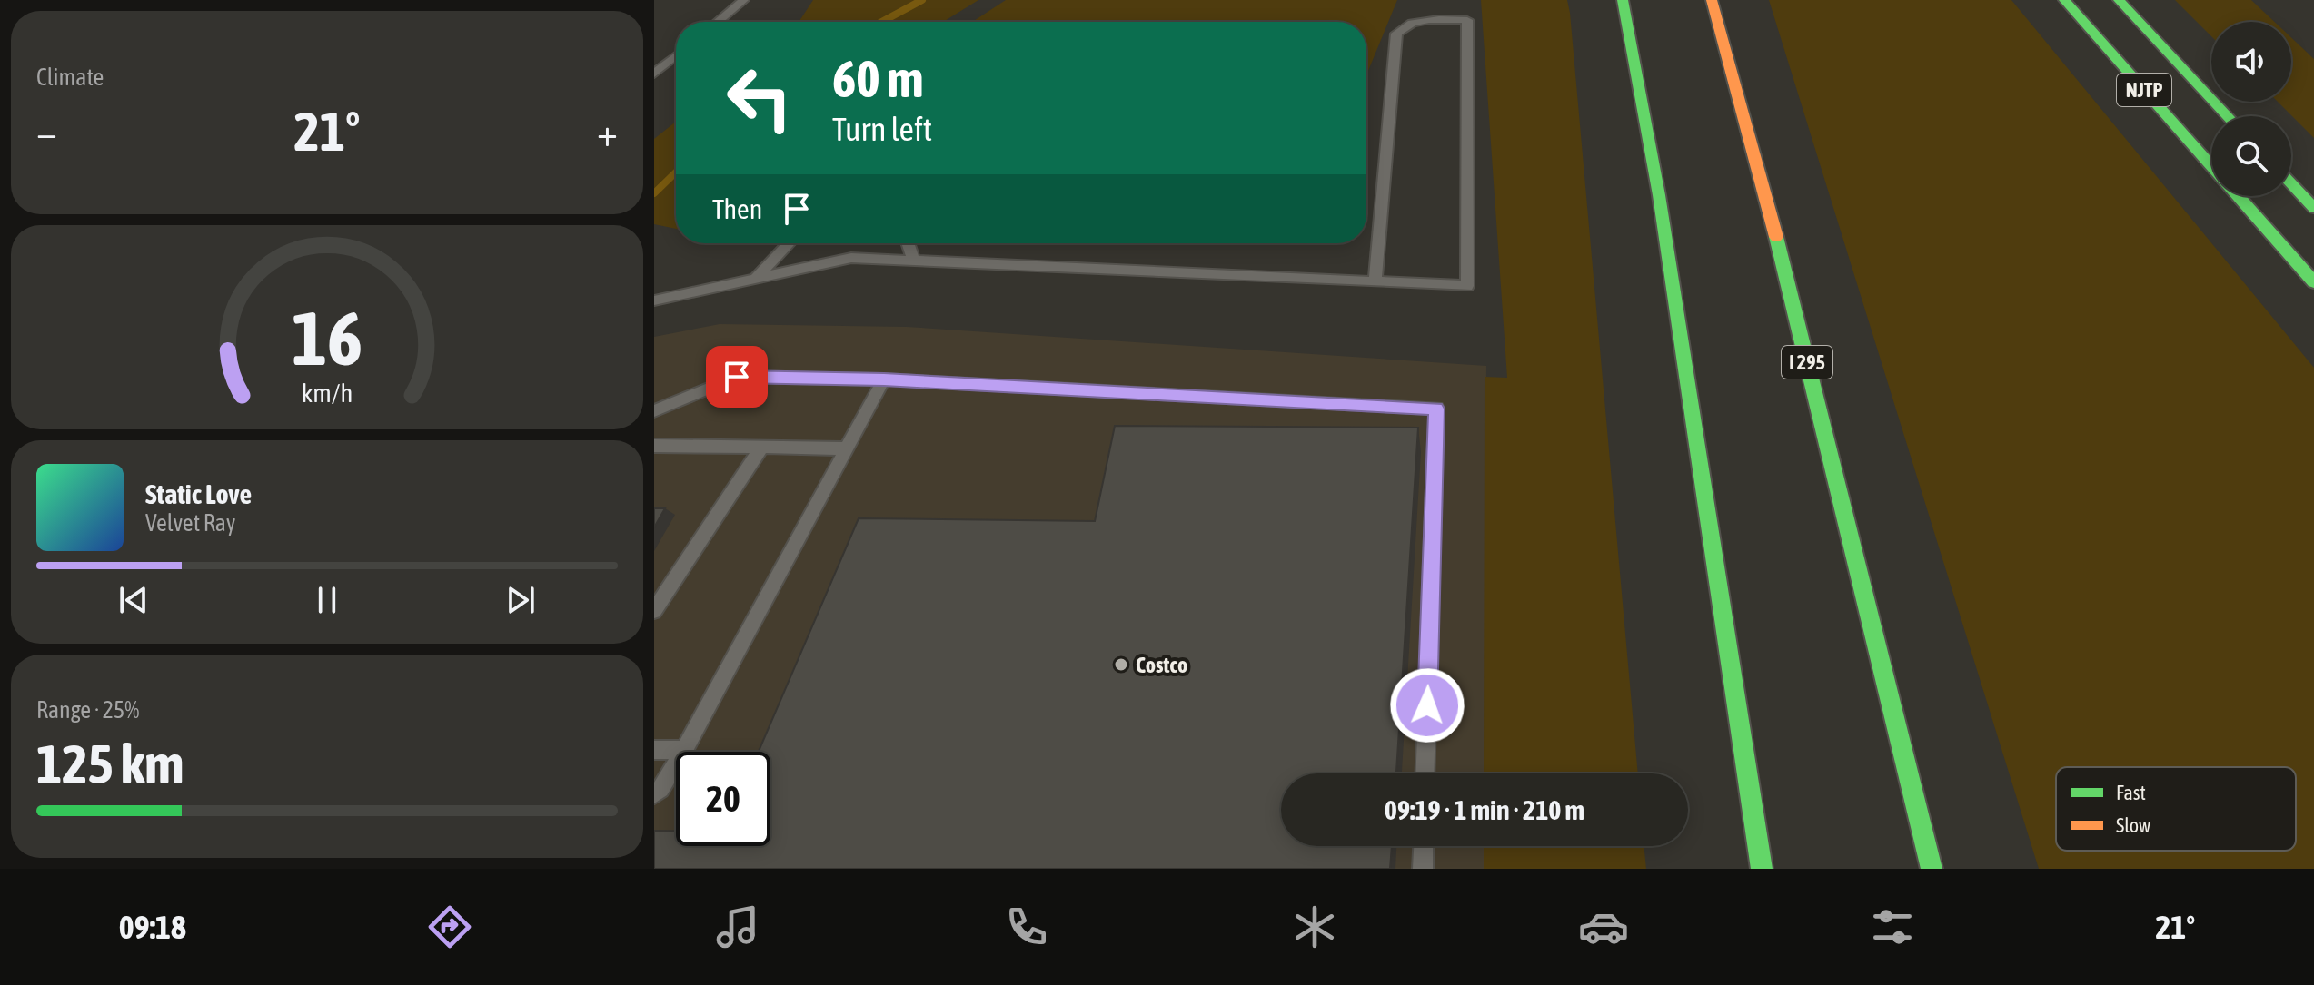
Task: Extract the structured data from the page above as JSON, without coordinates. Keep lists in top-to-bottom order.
{
  "streets": {
    "highway": ["NJTP", "I 295"]
  },
  "places": ["Costco"],
  "legend": ["Fast", "Slow"],
  "page": {
    "tile": [
      "Climate",
      ["Range · 25%", "125 km"]
    ],
    "turn": ["60 m", "Turn left"],
    "heat": ["−", "21°", "+"],
    "then": "Then",
    "song": ["Static Love", "Velvet Ray"],
    "limit": "20",
    "trip": "09:19 · 1 min · 210 m",
    "tabs": ["09:18", "21°"],
    "gauge": ["16", "km/h"]
  }
}
